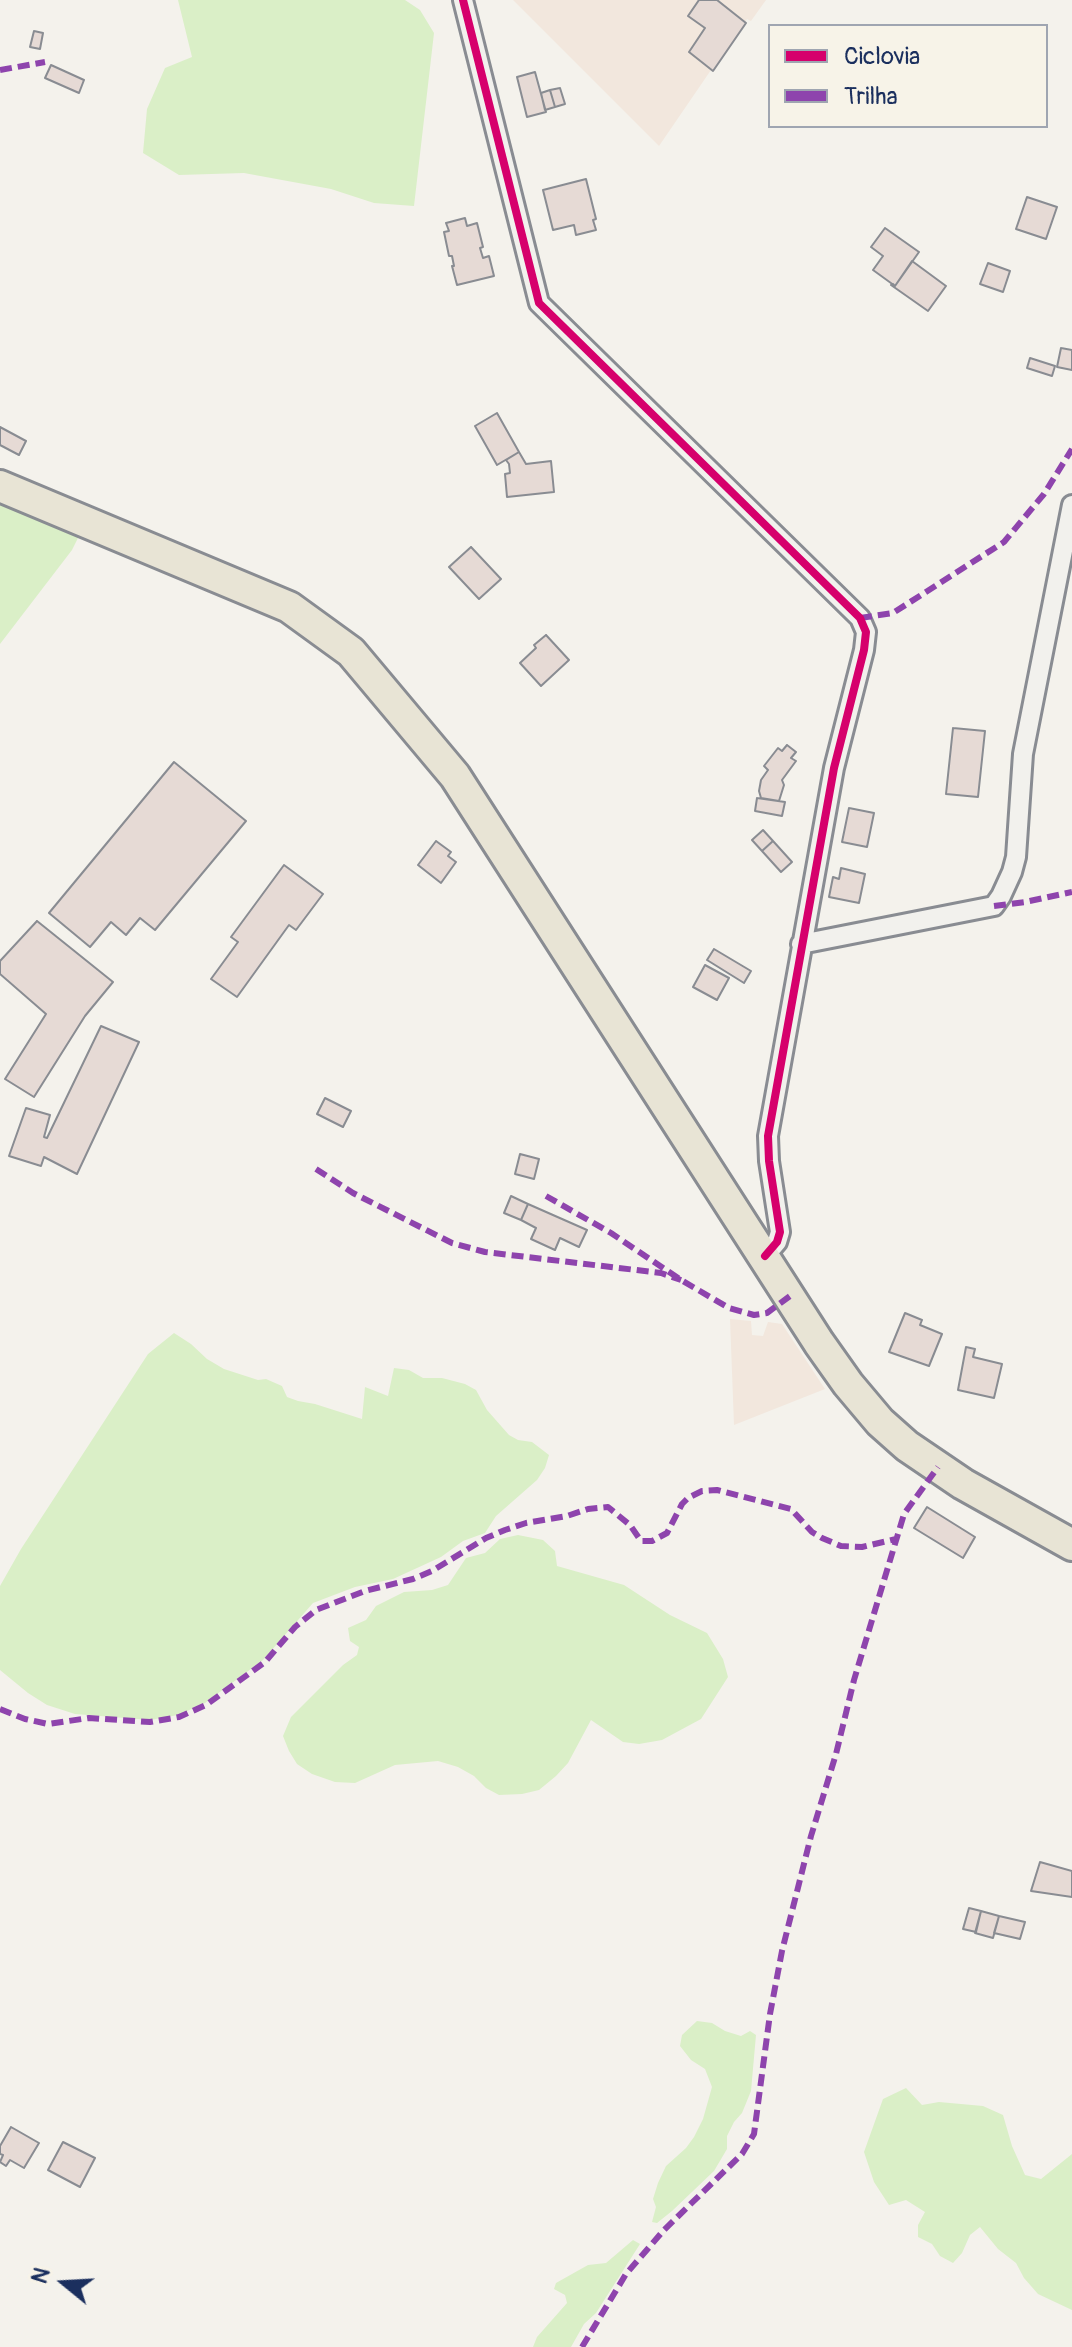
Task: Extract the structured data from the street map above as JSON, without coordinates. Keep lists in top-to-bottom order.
{
  "legend": ["Ciclovia", "Trilha"],
  "north": "left"
}
